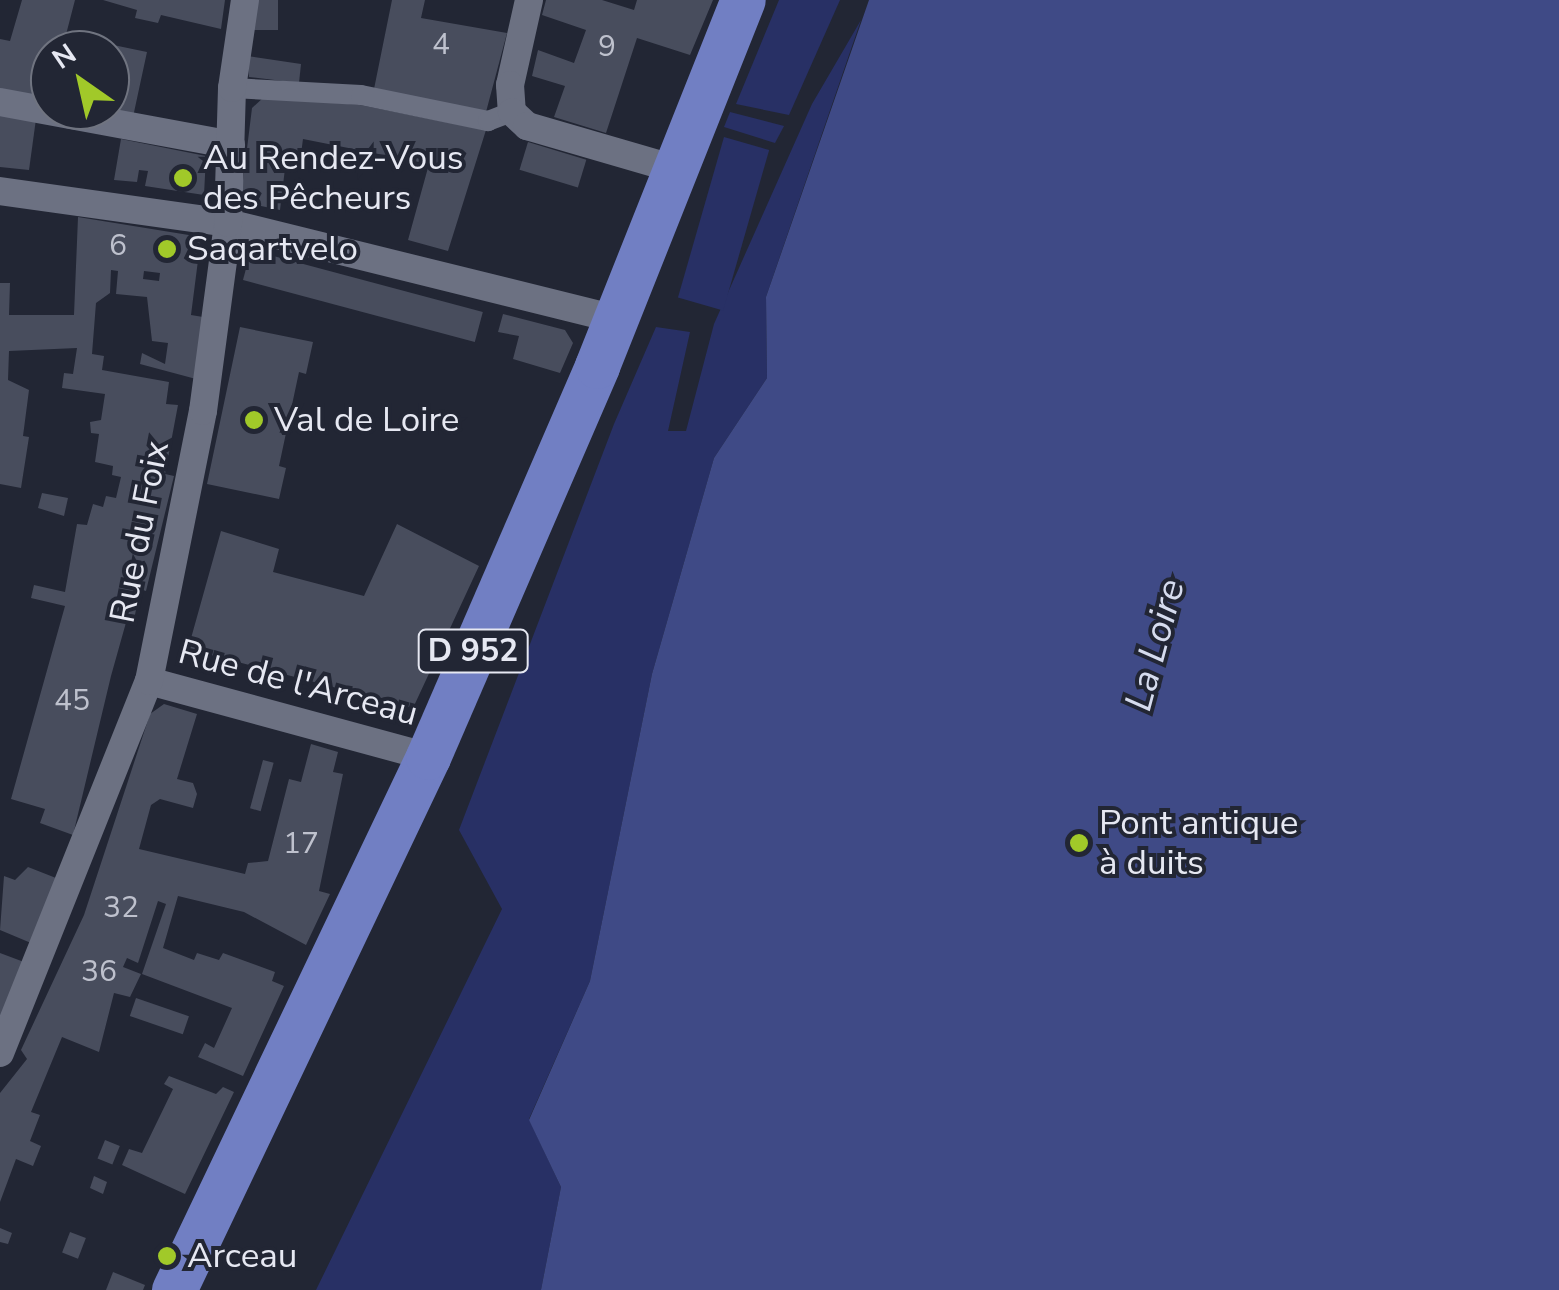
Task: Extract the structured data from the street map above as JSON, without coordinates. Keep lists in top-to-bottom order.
{
  "streets": {
    "main road": ["D 952"],
    "street": ["Rue du Foix", "Rue de l'Arceau"]
  },
  "crossings": [
    ["Rue du Foix", "Rue de l'Arceau"],
    ["D 952", "Rue de l'Arceau"]
  ],
  "water": ["La Loire"],
  "places": [
    "Au Rendez-Vous des Pêcheurs",
    "Saqartvelo",
    "Val de Loire",
    "Pont antique à duits",
    "Arceau"
  ],
  "house_numbers": [
    "4",
    "9",
    "6",
    "45",
    "17",
    "32",
    "36"
  ],
  "north": "top left"
}
